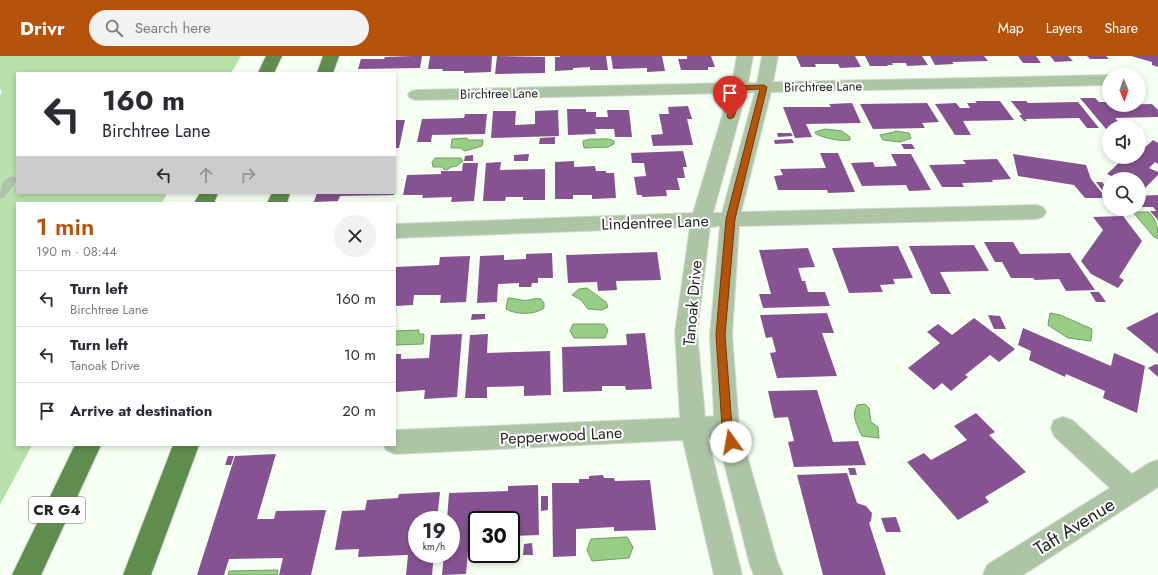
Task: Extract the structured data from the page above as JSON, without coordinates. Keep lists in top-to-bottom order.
{
  "streets": {
    "highway": ["CR G4"],
    "street": [
      "Birchtree Lane",
      "Lindentree Lane",
      "Tanoak Drive",
      "Pepperwood Lane",
      "Taft Avenue"
    ]
  },
  "crossings": [
    ["Birchtree Lane", "Tanoak Drive"],
    ["Lindentree Lane", "Tanoak Drive"],
    ["Tanoak Drive", "Pepperwood Lane"]
  ],
  "north": "bottom",
  "page": {
    "header": "Drivr",
    "search": "Search here",
    "nav": ["Map", "Layers", "Share"],
    "turn": ["160 m", "Birchtree Lane"],
    "heading": ["1 min", "190 m · 08:44"],
    "list": [
      {
        "name": "Turn left",
        "note": "Birchtree Lane",
        "value": "160 m"
      },
      {
        "name": "Turn left",
        "note": "Tanoak Drive",
        "value": "10 m"
      },
      {
        "name": "Arrive at destination",
        "value": "20 m"
      }
    ],
    "speed": "19 km/h",
    "limit": "30"
  }
}
